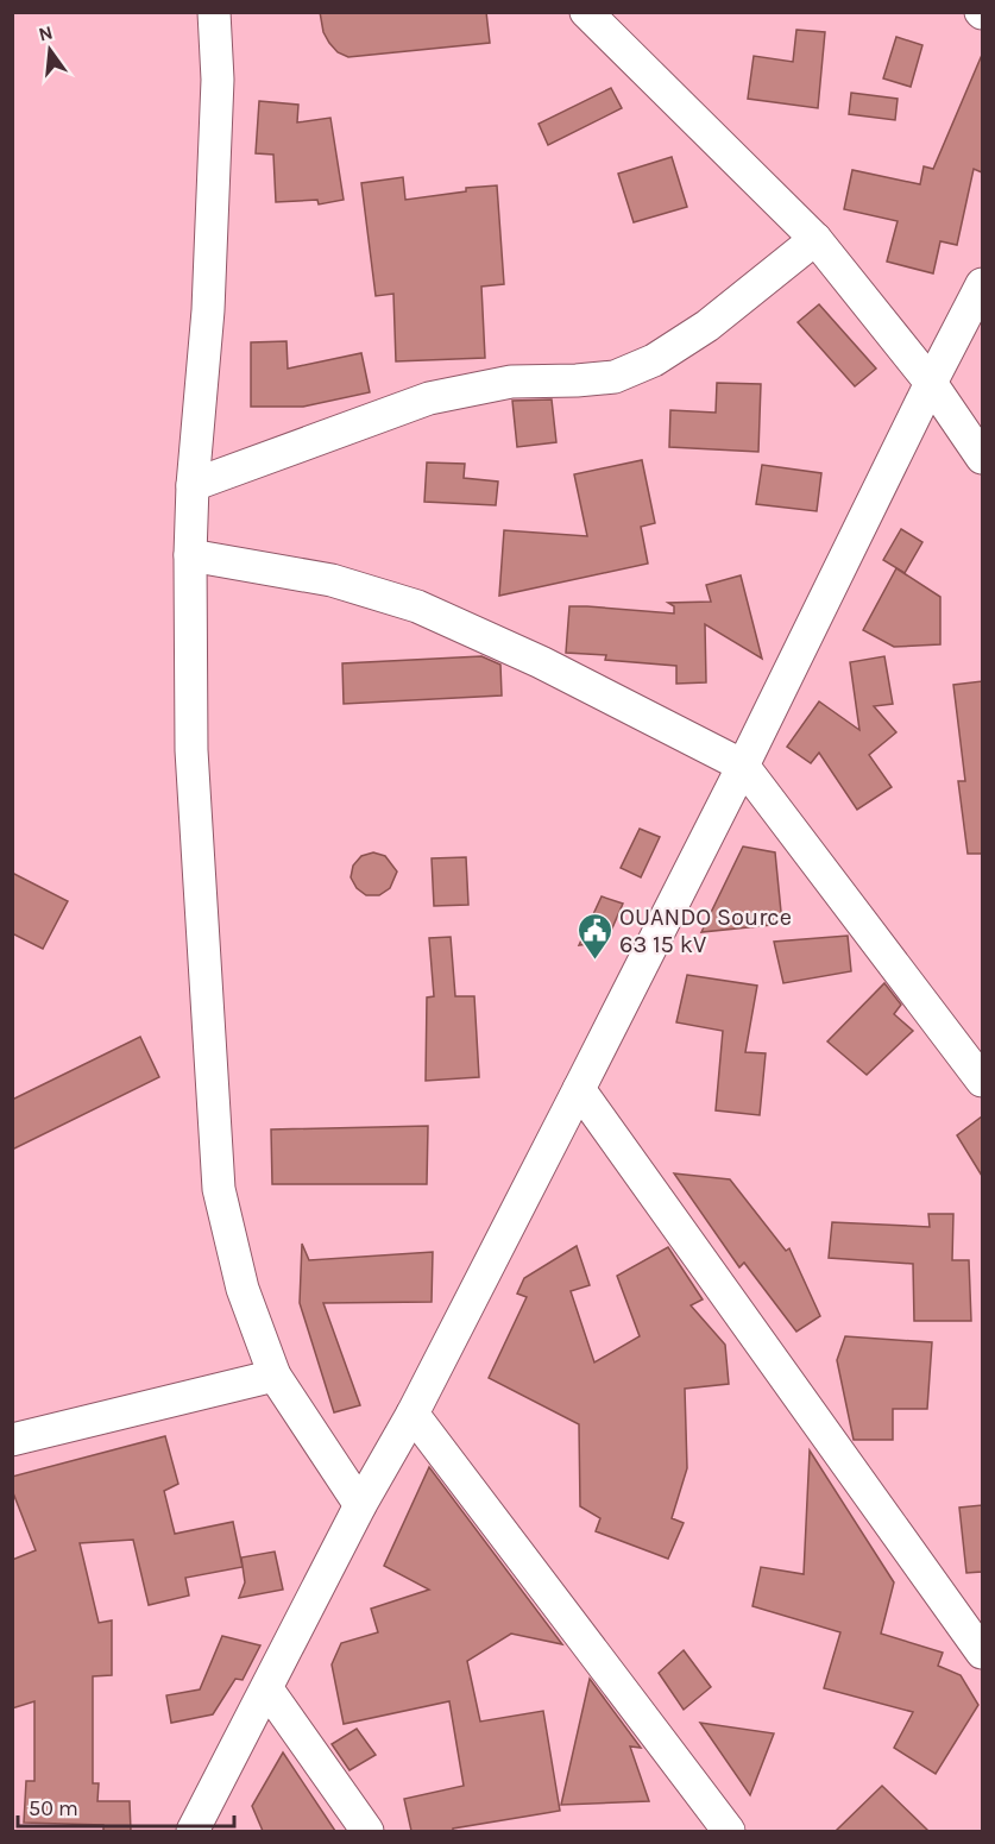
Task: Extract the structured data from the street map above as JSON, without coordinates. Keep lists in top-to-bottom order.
{
  "places": {
    "public building": ["OUANDO Source 63 15 kV"]
  },
  "scale_bar": "50 m",
  "north": "top"
}
